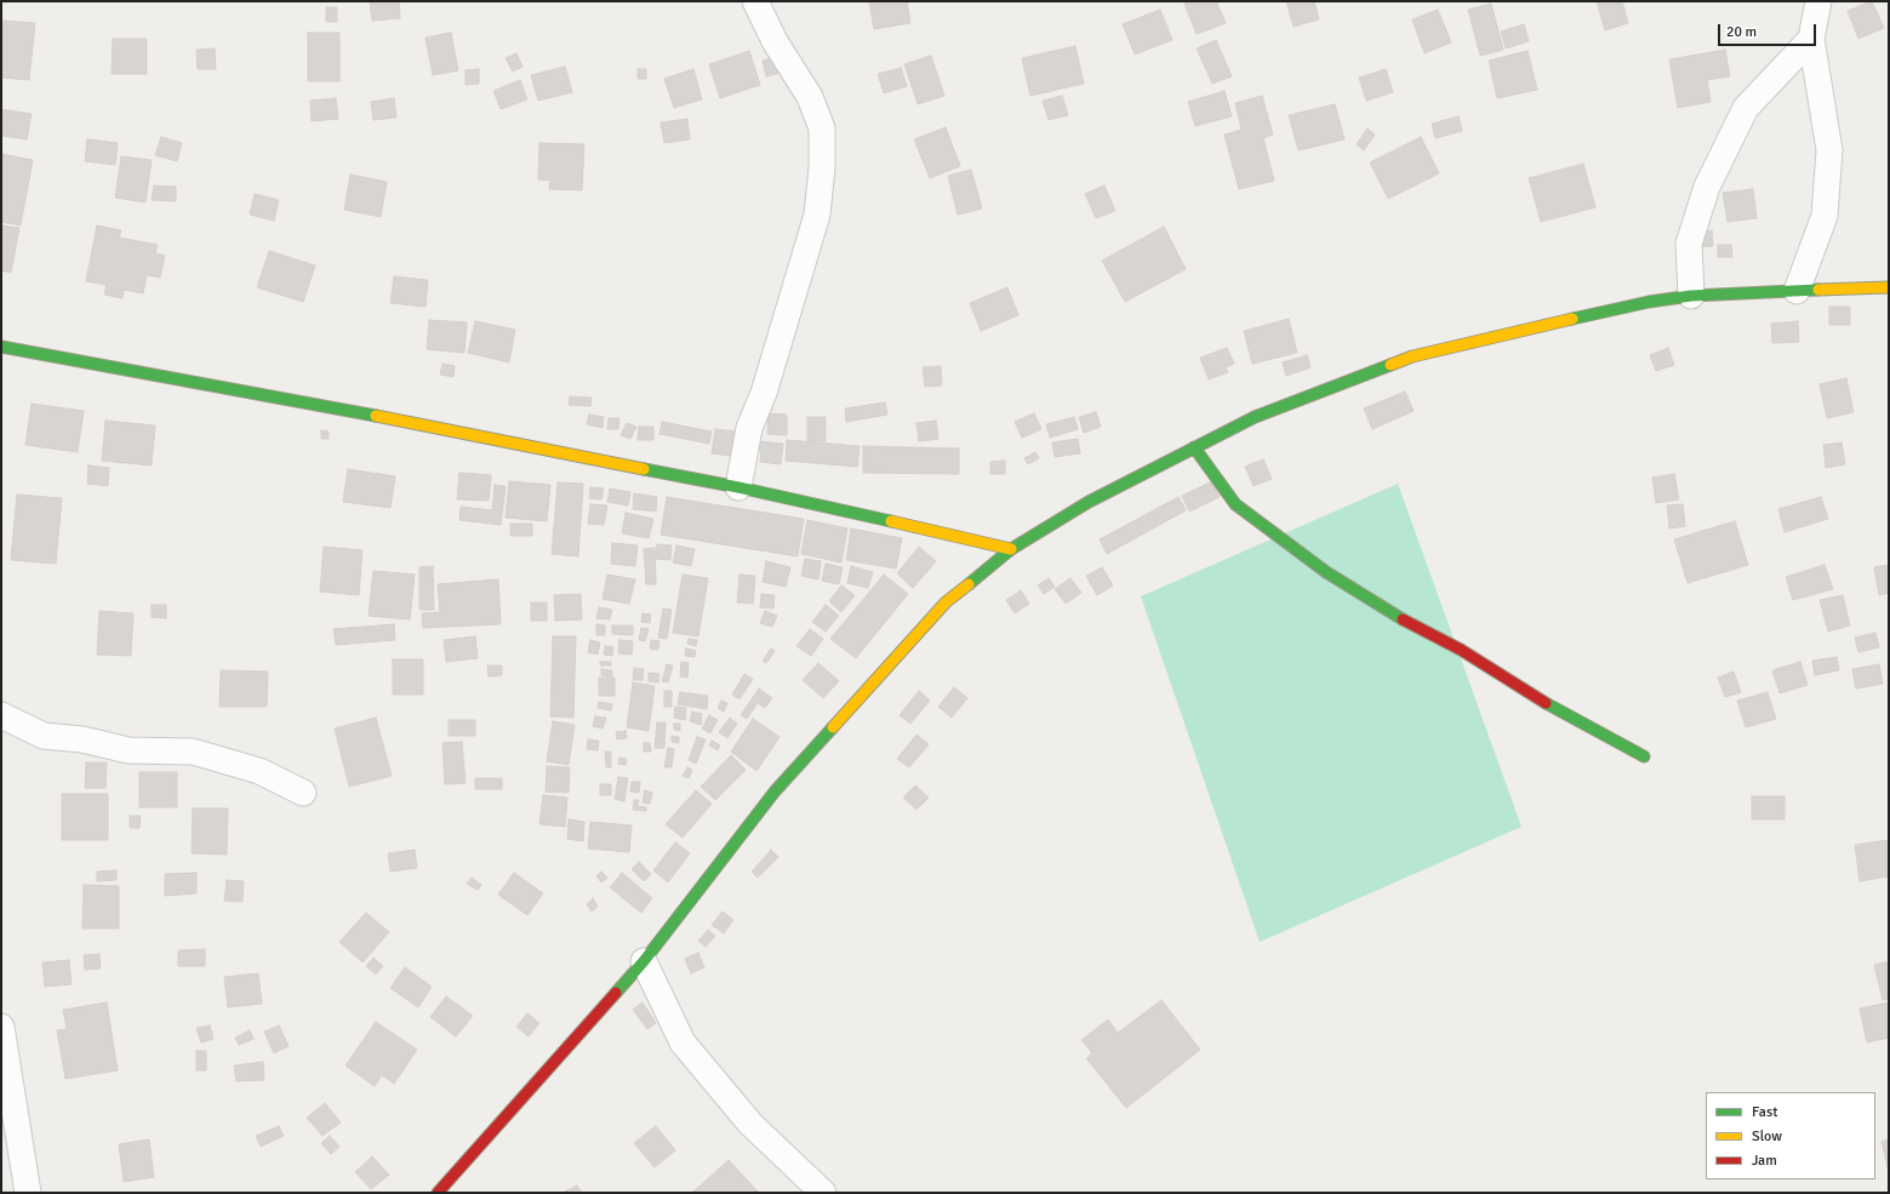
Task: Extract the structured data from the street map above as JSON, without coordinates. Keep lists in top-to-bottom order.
{
  "legend": ["Fast", "Slow", "Jam"],
  "scale_bar": "20 m"
}
